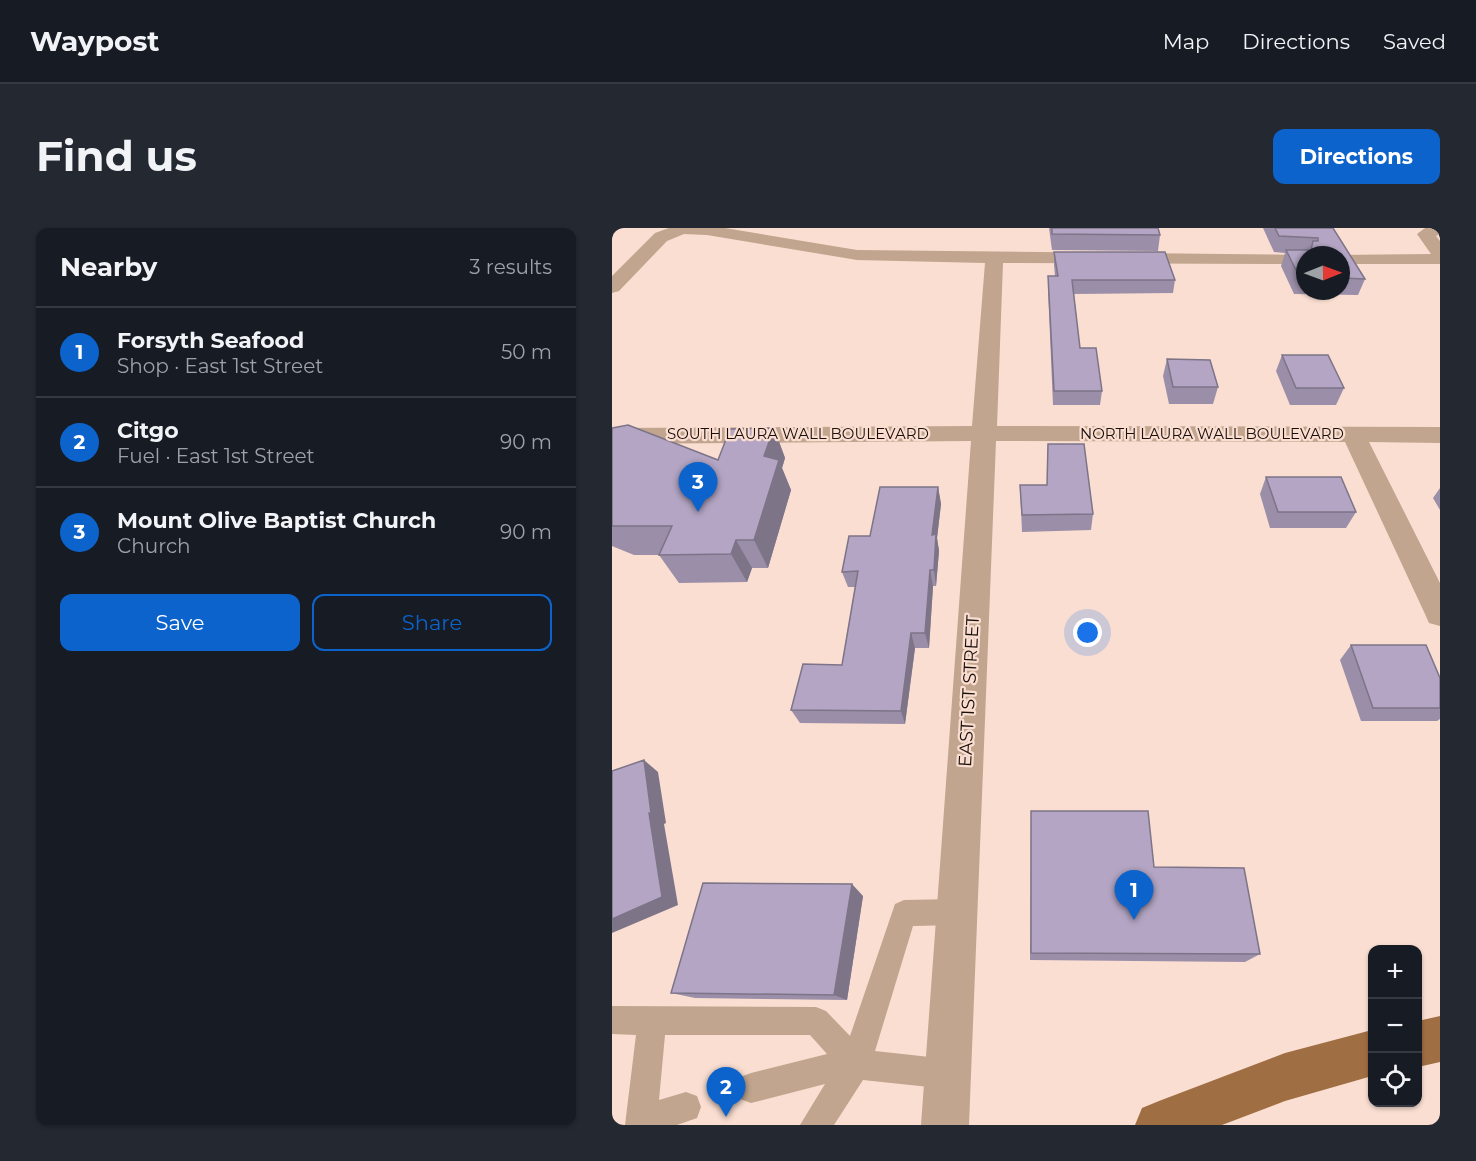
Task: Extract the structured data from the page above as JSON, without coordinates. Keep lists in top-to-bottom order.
{
  "streets": {
    "street": ["SOUTH LAURA WALL BOULEVARD", "NORTH LAURA WALL BOULEVARD", "EAST 1ST STREET"]
  },
  "crossings": [
    ["SOUTH LAURA WALL BOULEVARD", "NORTH LAURA WALL BOULEVARD"],
    ["SOUTH LAURA WALL BOULEVARD", "EAST 1ST STREET"],
    ["NORTH LAURA WALL BOULEVARD", "EAST 1ST STREET"]
  ],
  "north": "right",
  "page": {
    "header": "Waypost",
    "nav": ["Map", "Directions", "Saved"],
    "buttons": [
      "Directions",
      ["Save", "Share"]
    ],
    "title": "Find us",
    "heading": ["Nearby", "3 results"],
    "list": [
      {
        "mark": "1",
        "name": "Forsyth Seafood",
        "note": "Shop · East 1st Street",
        "value": "50 m"
      },
      {
        "mark": "2",
        "name": "Citgo",
        "note": "Fuel · East 1st Street",
        "value": "90 m"
      },
      {
        "mark": "3",
        "name": "Mount Olive Baptist Church",
        "note": "Church",
        "value": "90 m"
      }
    ],
    "pins": ["3", "1", "2"],
    "map_buttons": ["+", "−"]
  }
}
